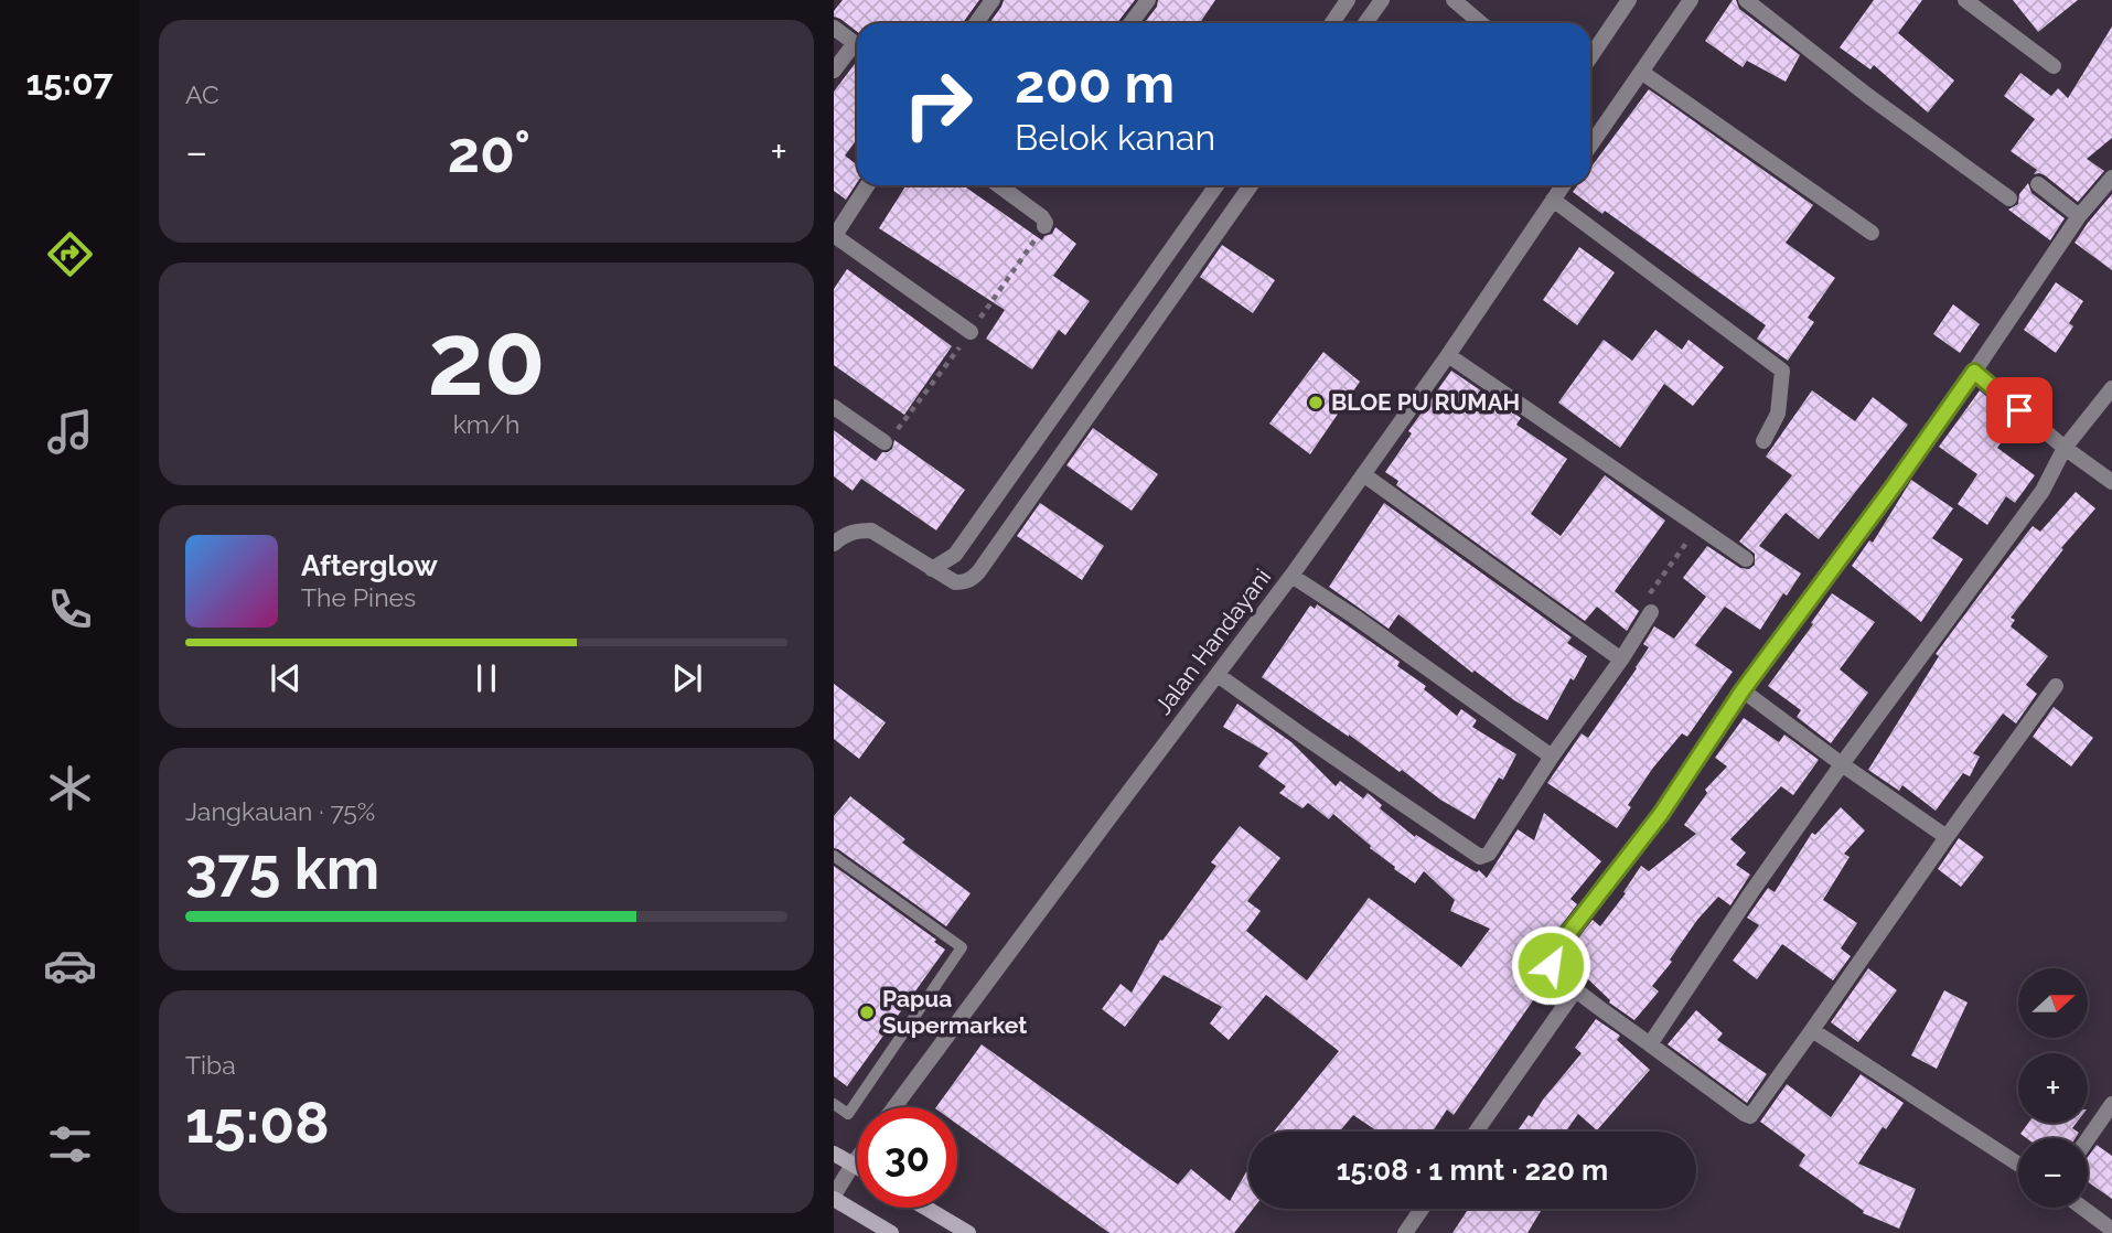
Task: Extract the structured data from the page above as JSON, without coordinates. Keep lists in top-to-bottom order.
{
  "streets": {
    "street": ["Jalan Handayani"]
  },
  "places": ["BLOE PU RUMAH", "Papua Supermarket"],
  "north": "right",
  "page": {
    "tabs": "15:07",
    "tile": [
      "AC",
      ["20", "km/h"],
      ["Jangkauan · 75%", "375 km"],
      ["Tiba", "15:08"]
    ],
    "turn": ["200 m", "Belok kanan"],
    "heat": ["−", "20°", "+"],
    "song": ["Afterglow", "The Pines"],
    "map_buttons": ["+", "−"],
    "limit": "30",
    "trip": "15:08 · 1 mnt · 220 m"
  }
}
